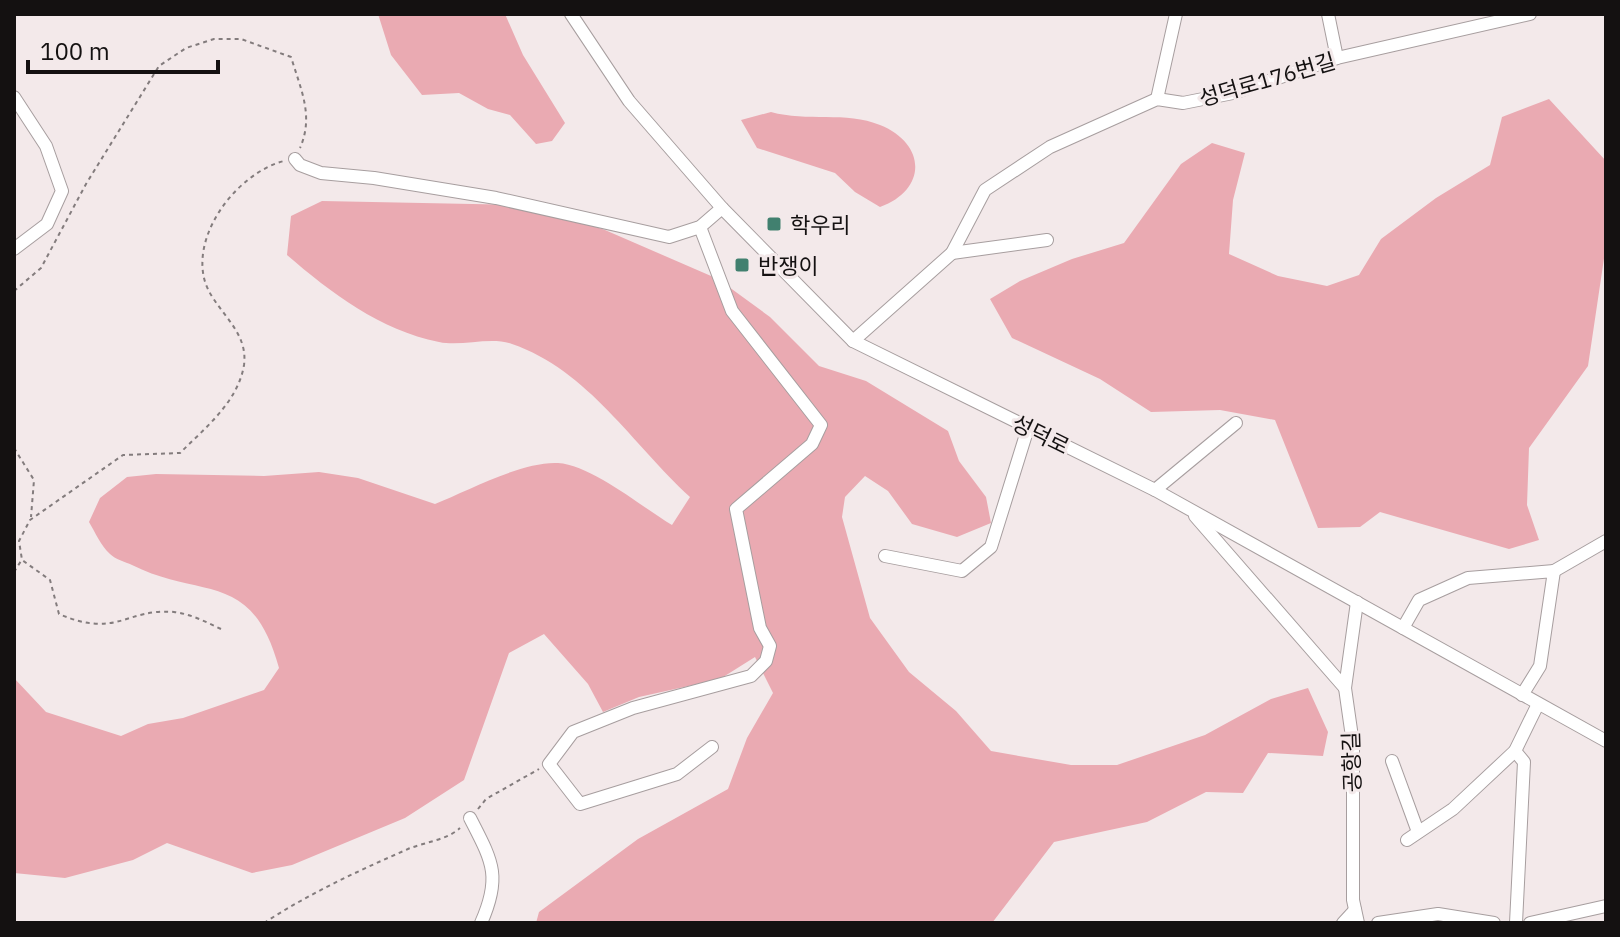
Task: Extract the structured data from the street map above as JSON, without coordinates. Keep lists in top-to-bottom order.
{
  "streets": {
    "street": ["성덕로176번길", "성덕로", "공항길"]
  },
  "crossings": [
    ["성덕로176번길", "성덕로"],
    ["성덕로", "공항길"]
  ],
  "places": {
    "transit": ["학우리", "반쟁이"]
  },
  "scale_bar": "100 m"
}
